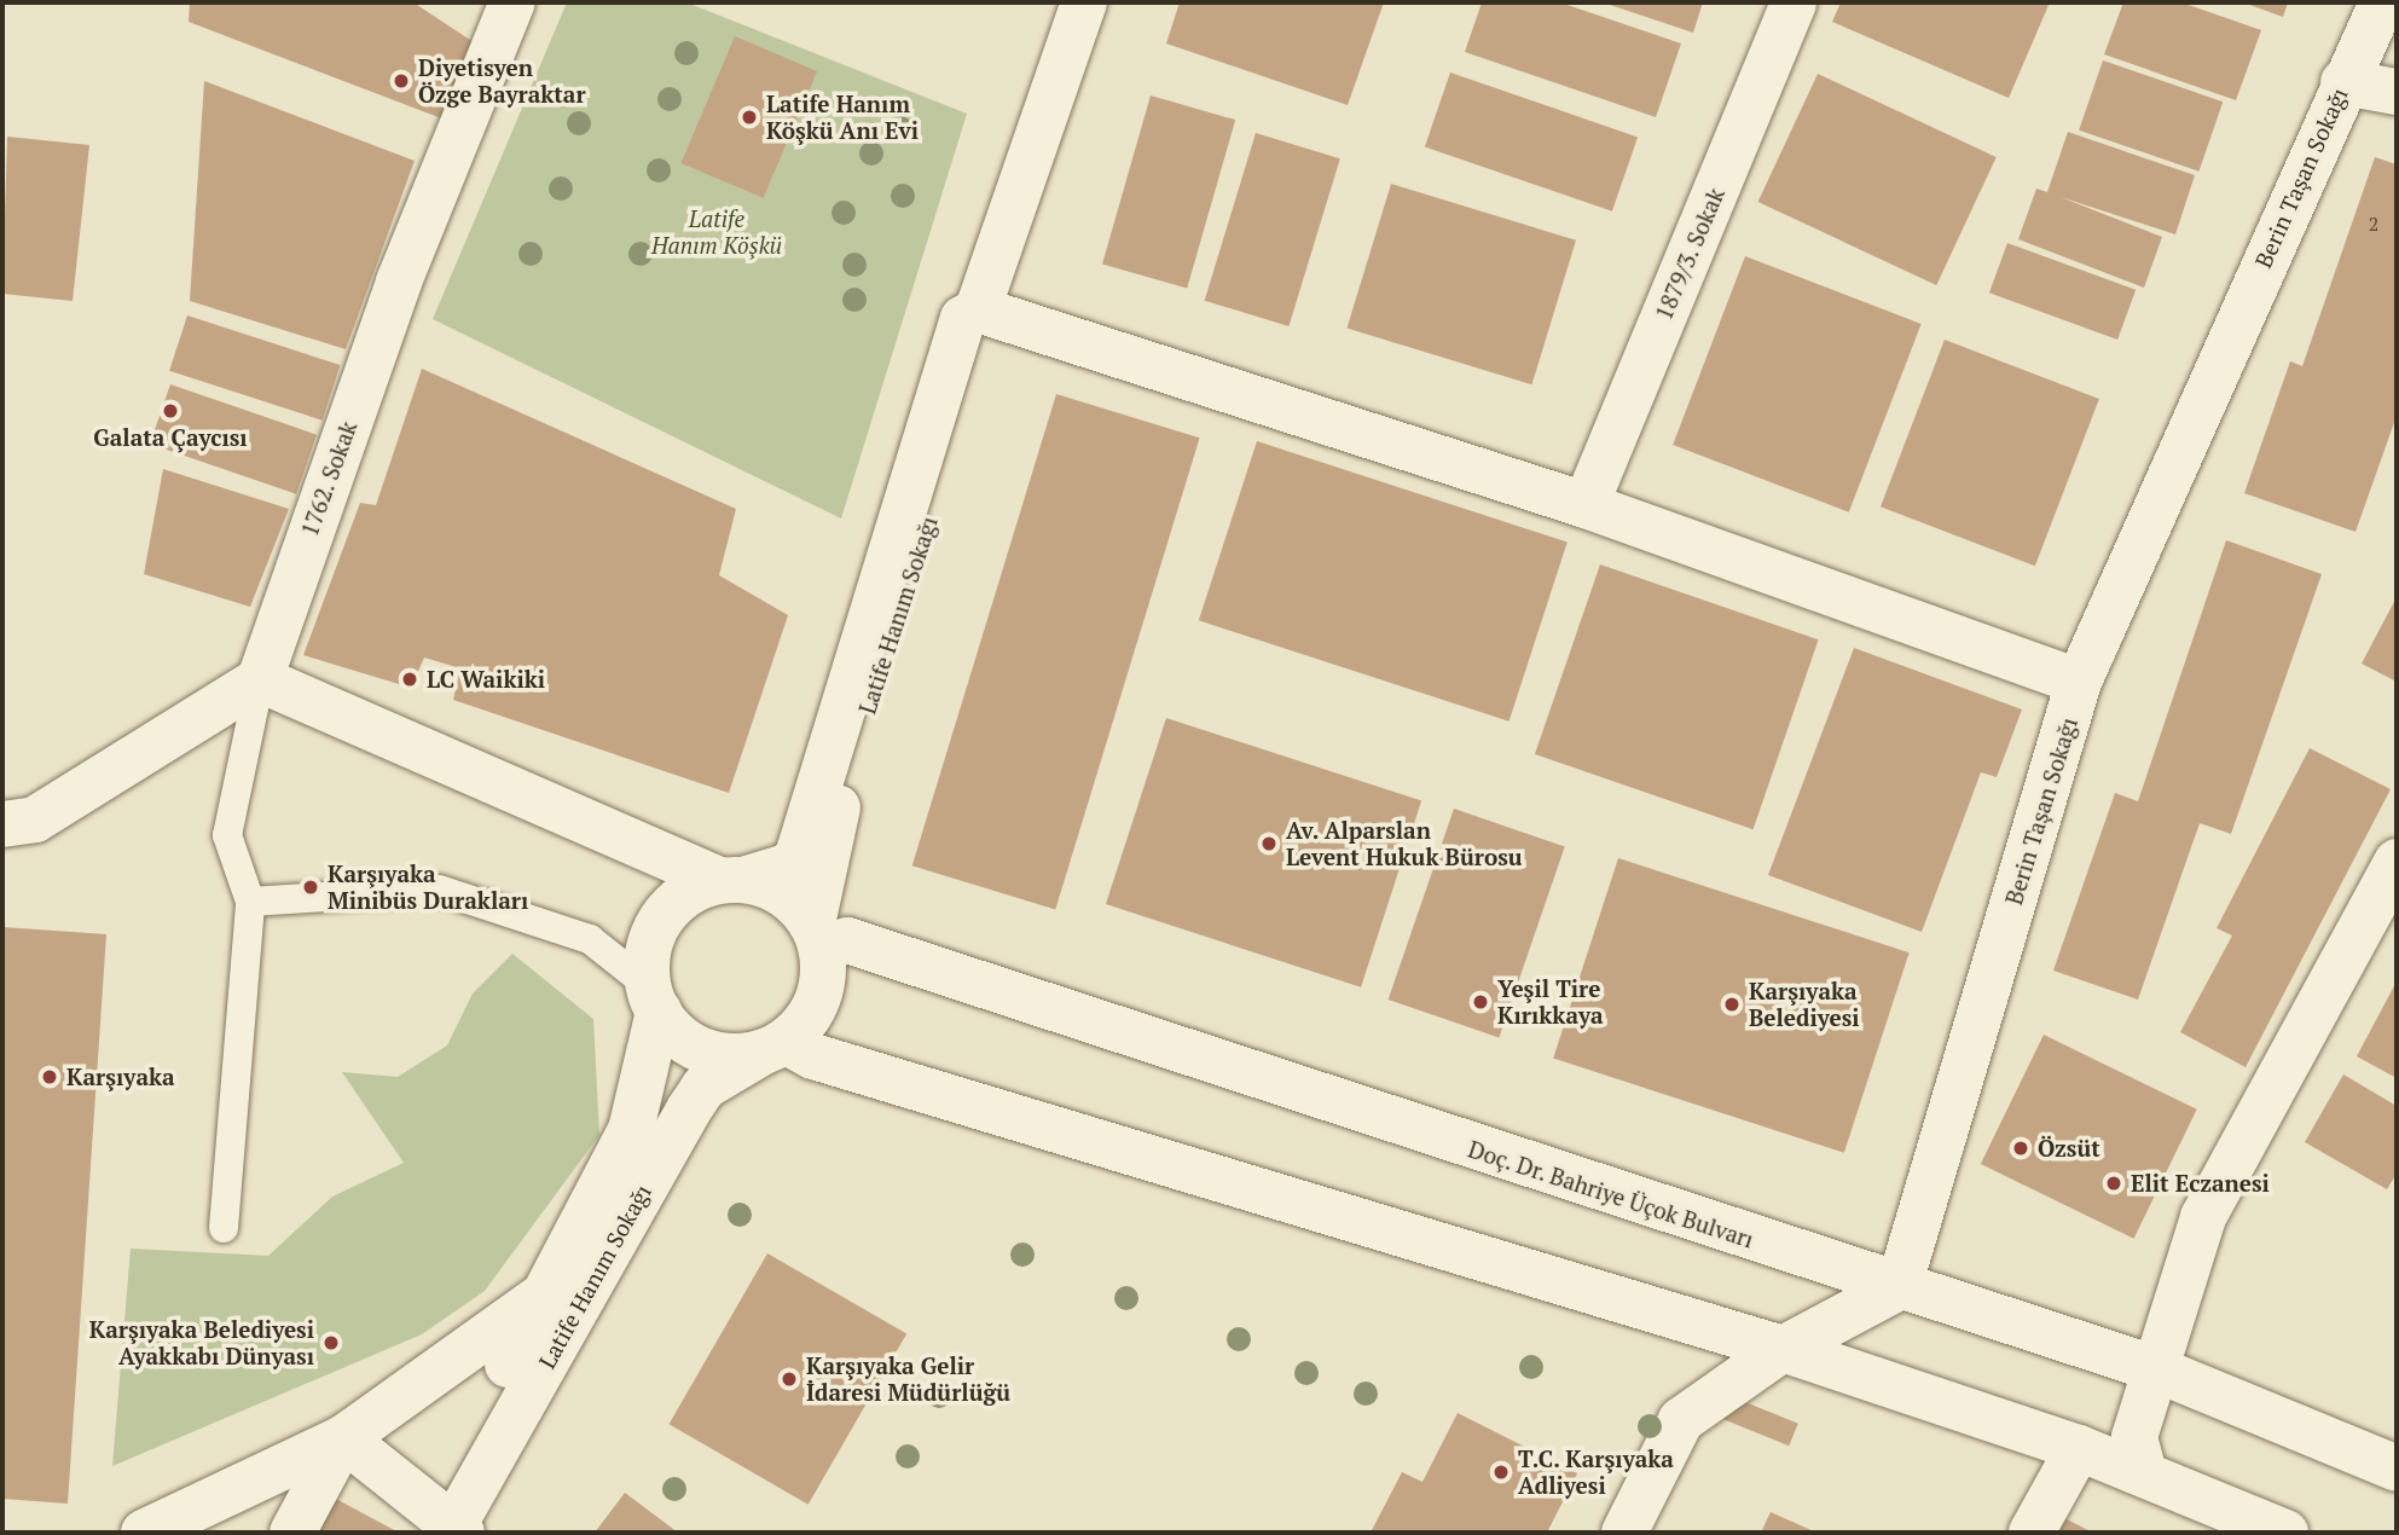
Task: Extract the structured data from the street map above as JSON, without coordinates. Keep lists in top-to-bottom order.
{
  "streets": {
    "street": [
      "Berin Taşan Sokağı",
      "1879/3. Sokak",
      "1762. Sokak",
      "Latife Hanım Sokağı",
      "Doç. Dr. Bahriye Üçok Bulvarı"
    ]
  },
  "crossings": [
    ["Berin Taşan Sokağı", "Doç. Dr. Bahriye Üçok Bulvarı"],
    ["Latife Hanım Sokağı", "Doç. Dr. Bahriye Üçok Bulvarı"]
  ],
  "parks": ["Latife Hanım Köşkü"],
  "places": [
    "Diyetisyen Özge Bayraktar",
    "Latife Hanım Köşkü Anı Evi",
    "Galata Çaycısı",
    "LC Waikiki",
    "Av. Alparslan Levent Hukuk Bürosu",
    "Karşıyaka Minibüs Durakları",
    "Yeşil Tire Kırıkkaya",
    "Karşıyaka Belediyesi",
    "Karşıyaka",
    "Özsüt",
    "Elit Eczanesi",
    "Karşıyaka Belediyesi Ayakkabı Dünyası",
    "Karşıyaka Gelir İdaresi Müdürlüğü",
    "T.C. Karşıyaka Adliyesi"
  ],
  "house_numbers": ["2"]
}
